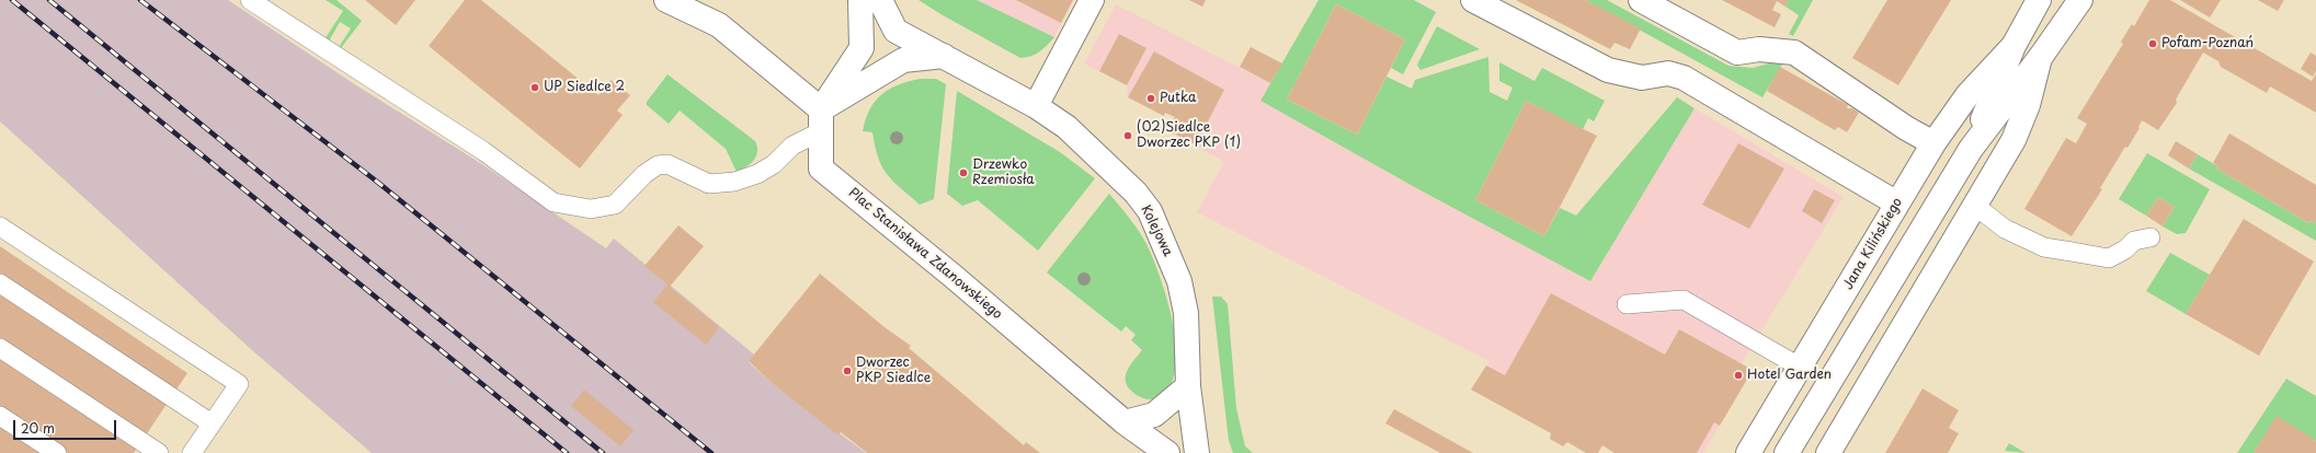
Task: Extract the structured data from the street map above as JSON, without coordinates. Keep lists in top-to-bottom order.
{
  "streets": {
    "street": ["Kolejowa", "Jana Kilińskiego", "Plac Stanisława Zdanowskiego"]
  },
  "places": [
    "Pofam-Poznań",
    "UP Siedlce 2",
    "Putka",
    "(02)Siedlce Dworzec PKP (1)",
    "Drzewko Rzemiosła",
    "Dworzec PKP Siedlce",
    "Hotel Garden"
  ],
  "scale_bar": "20 m"
}
